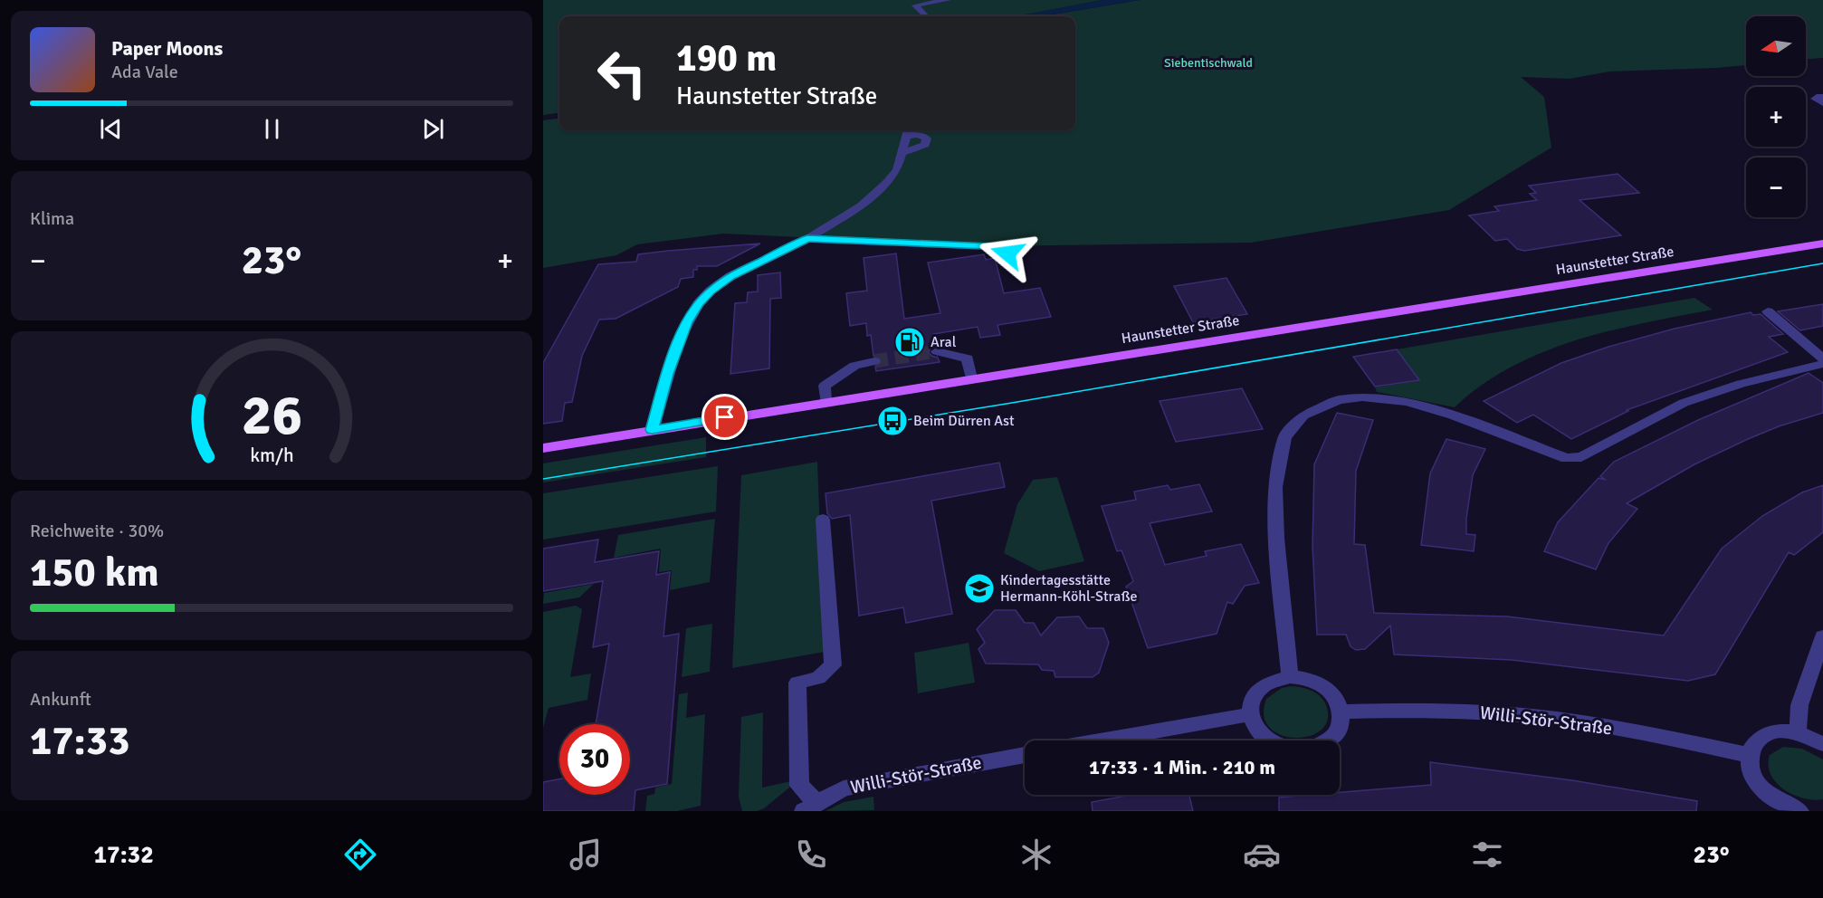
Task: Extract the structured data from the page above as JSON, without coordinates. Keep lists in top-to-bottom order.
{
  "streets": {
    "main road": ["Haunstetter Straße"],
    "street": ["Willi-Stör-Straße"]
  },
  "parks": ["Siebentischwald"],
  "places": {
    "fuel station": ["Aral"],
    "bus stop": ["Beim Dürren Ast"],
    "school or university": ["Kindertagesstätte Hermann-Köhl-Straße"]
  },
  "north": "left",
  "page": {
    "map_buttons": ["+", "−"],
    "turn": ["190 m", "Haunstetter Straße"],
    "song": ["Paper Moons", "Ada Vale"],
    "tile": [
      "Klima",
      ["Reichweite · 30%", "150 km"],
      ["Ankunft", "17:33"]
    ],
    "heat": ["−", "23°", "+"],
    "limit": "30",
    "trip": "17:33 · 1 Min. · 210 m",
    "tabs": ["17:32", "23°"],
    "gauge": ["26", "km/h"]
  }
}
